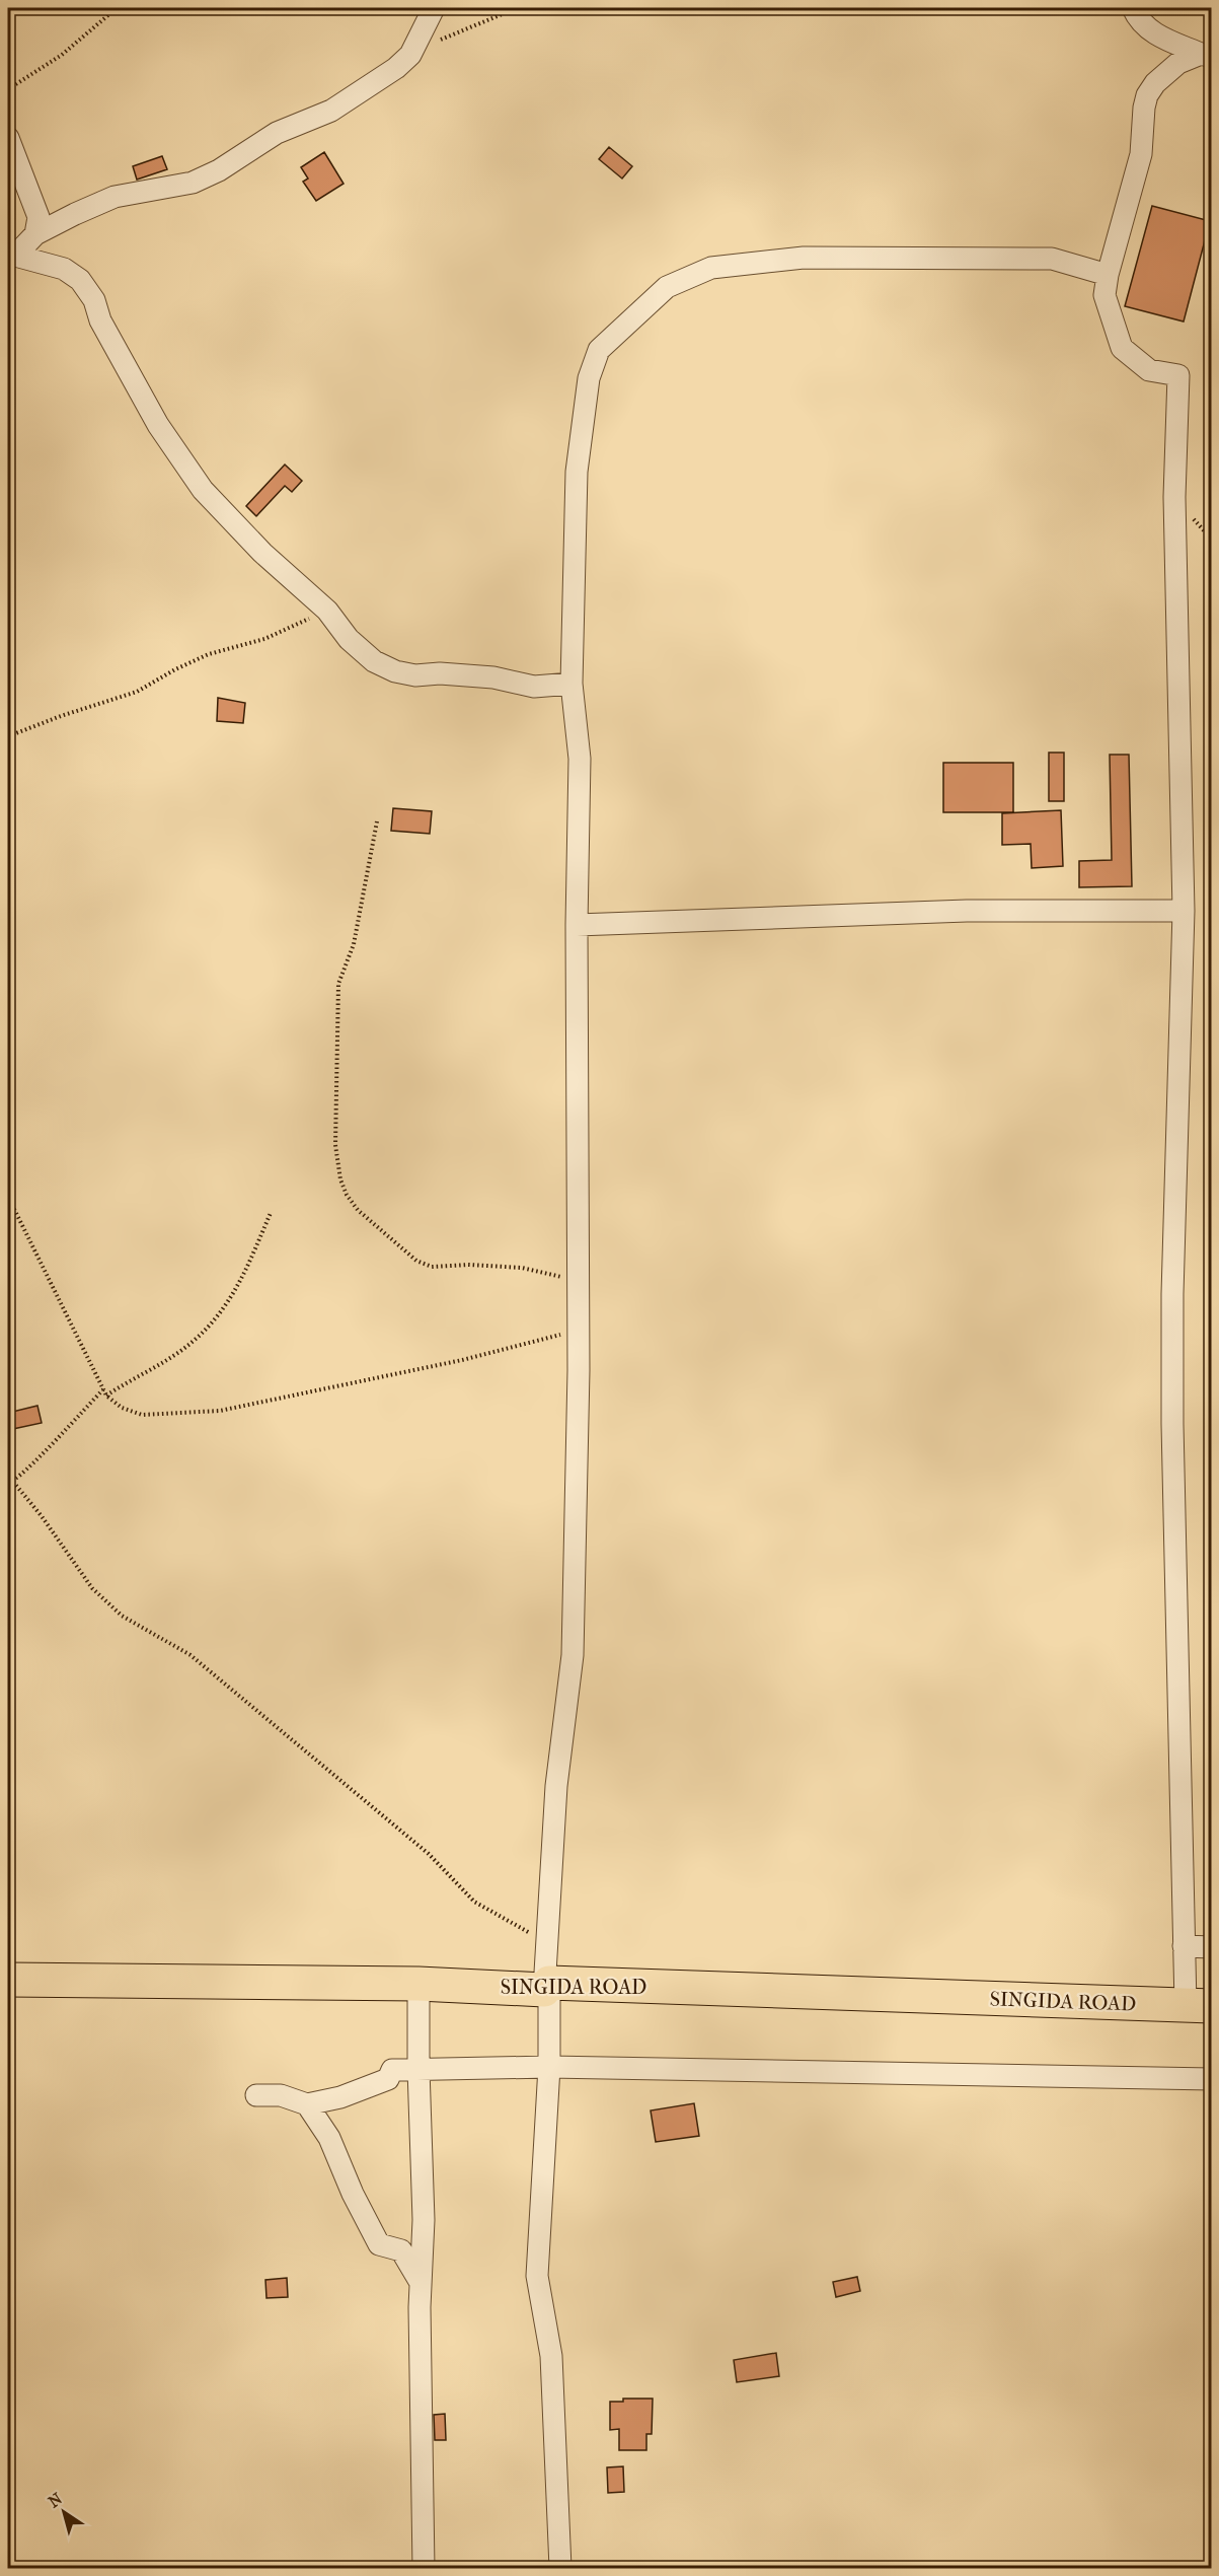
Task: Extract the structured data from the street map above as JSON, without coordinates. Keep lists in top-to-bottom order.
{
  "streets": {
    "highway": ["SINGIDA ROAD"]
  },
  "north": "top left"
}
